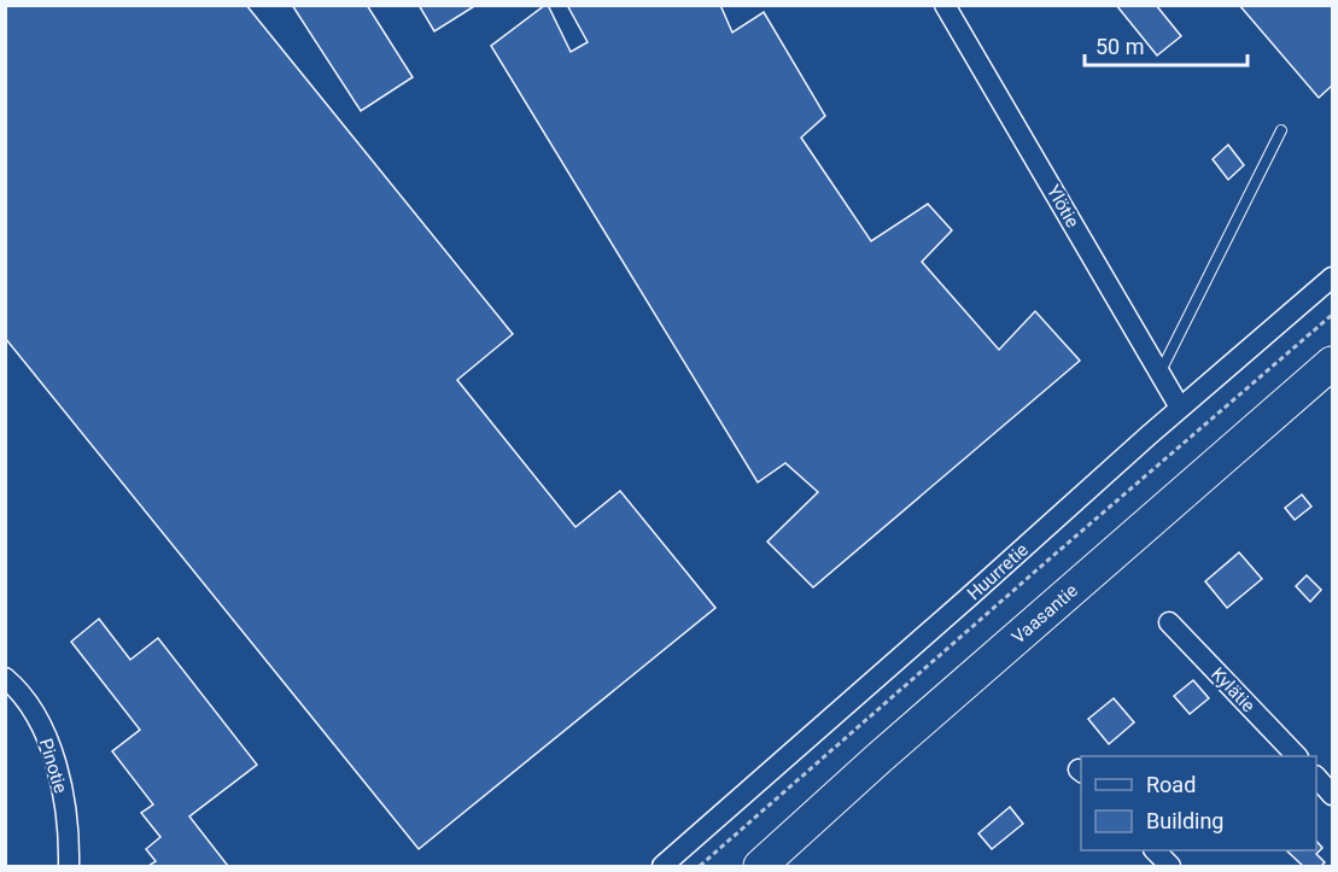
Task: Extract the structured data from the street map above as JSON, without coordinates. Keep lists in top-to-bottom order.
{
  "streets": {
    "highway": ["Vaasantie"],
    "street": [
      "Ylötie",
      "Huurretie",
      "Kylätie",
      "Pinotie"
    ]
  },
  "crossings": [
    ["Ylötie", "Huurretie"]
  ],
  "legend": ["Road", "Building"],
  "scale_bar": "50 m"
}
